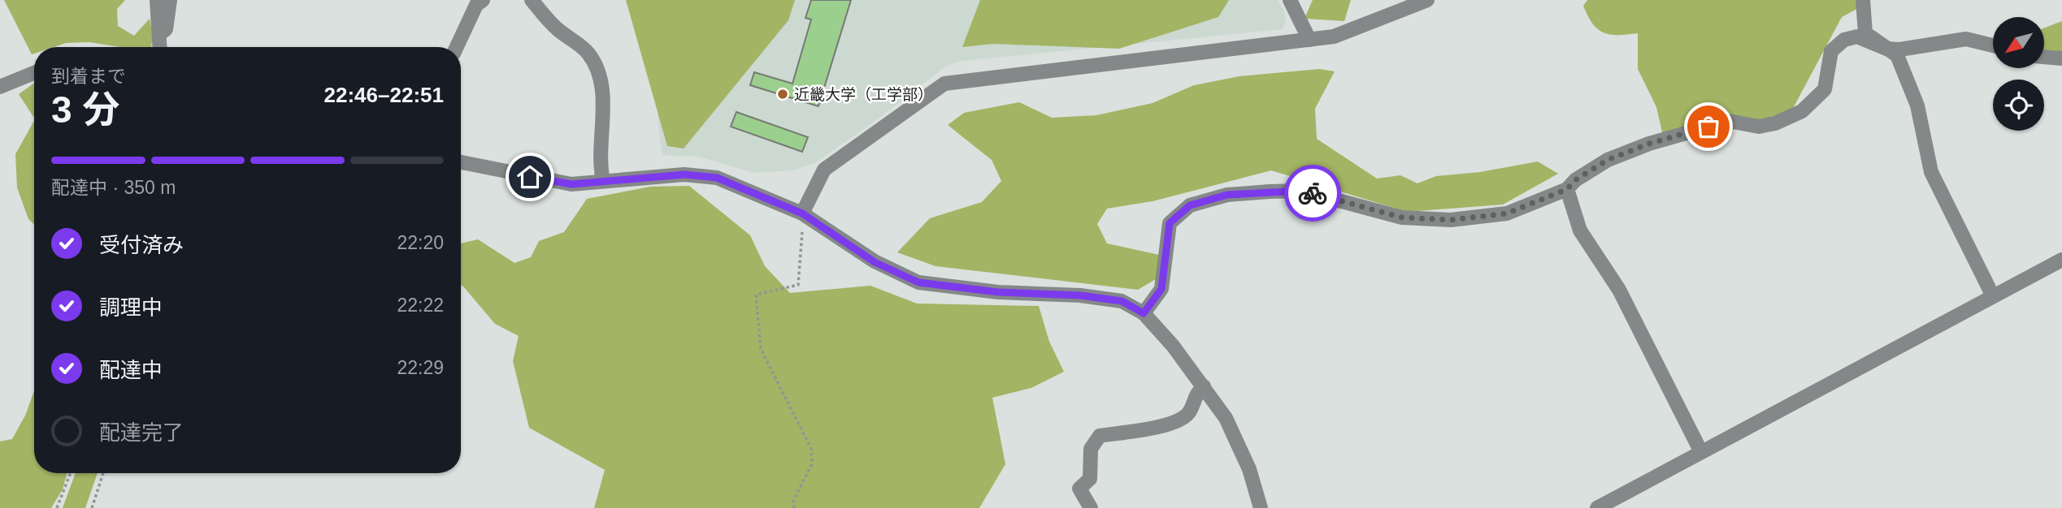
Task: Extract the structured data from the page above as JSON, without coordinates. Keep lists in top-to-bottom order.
{
  "places": ["近畿大学（工学部）"],
  "north": "bottom left",
  "page": {
    "heading": ["3 分", "到着まで", "22:46–22:51"],
    "bar": "配達中 · 350 m",
    "list": [
      ["受付済み", "22:20"],
      ["調理中", "22:22"],
      ["配達中", "22:29"],
      "配達完了"
    ]
  }
}
